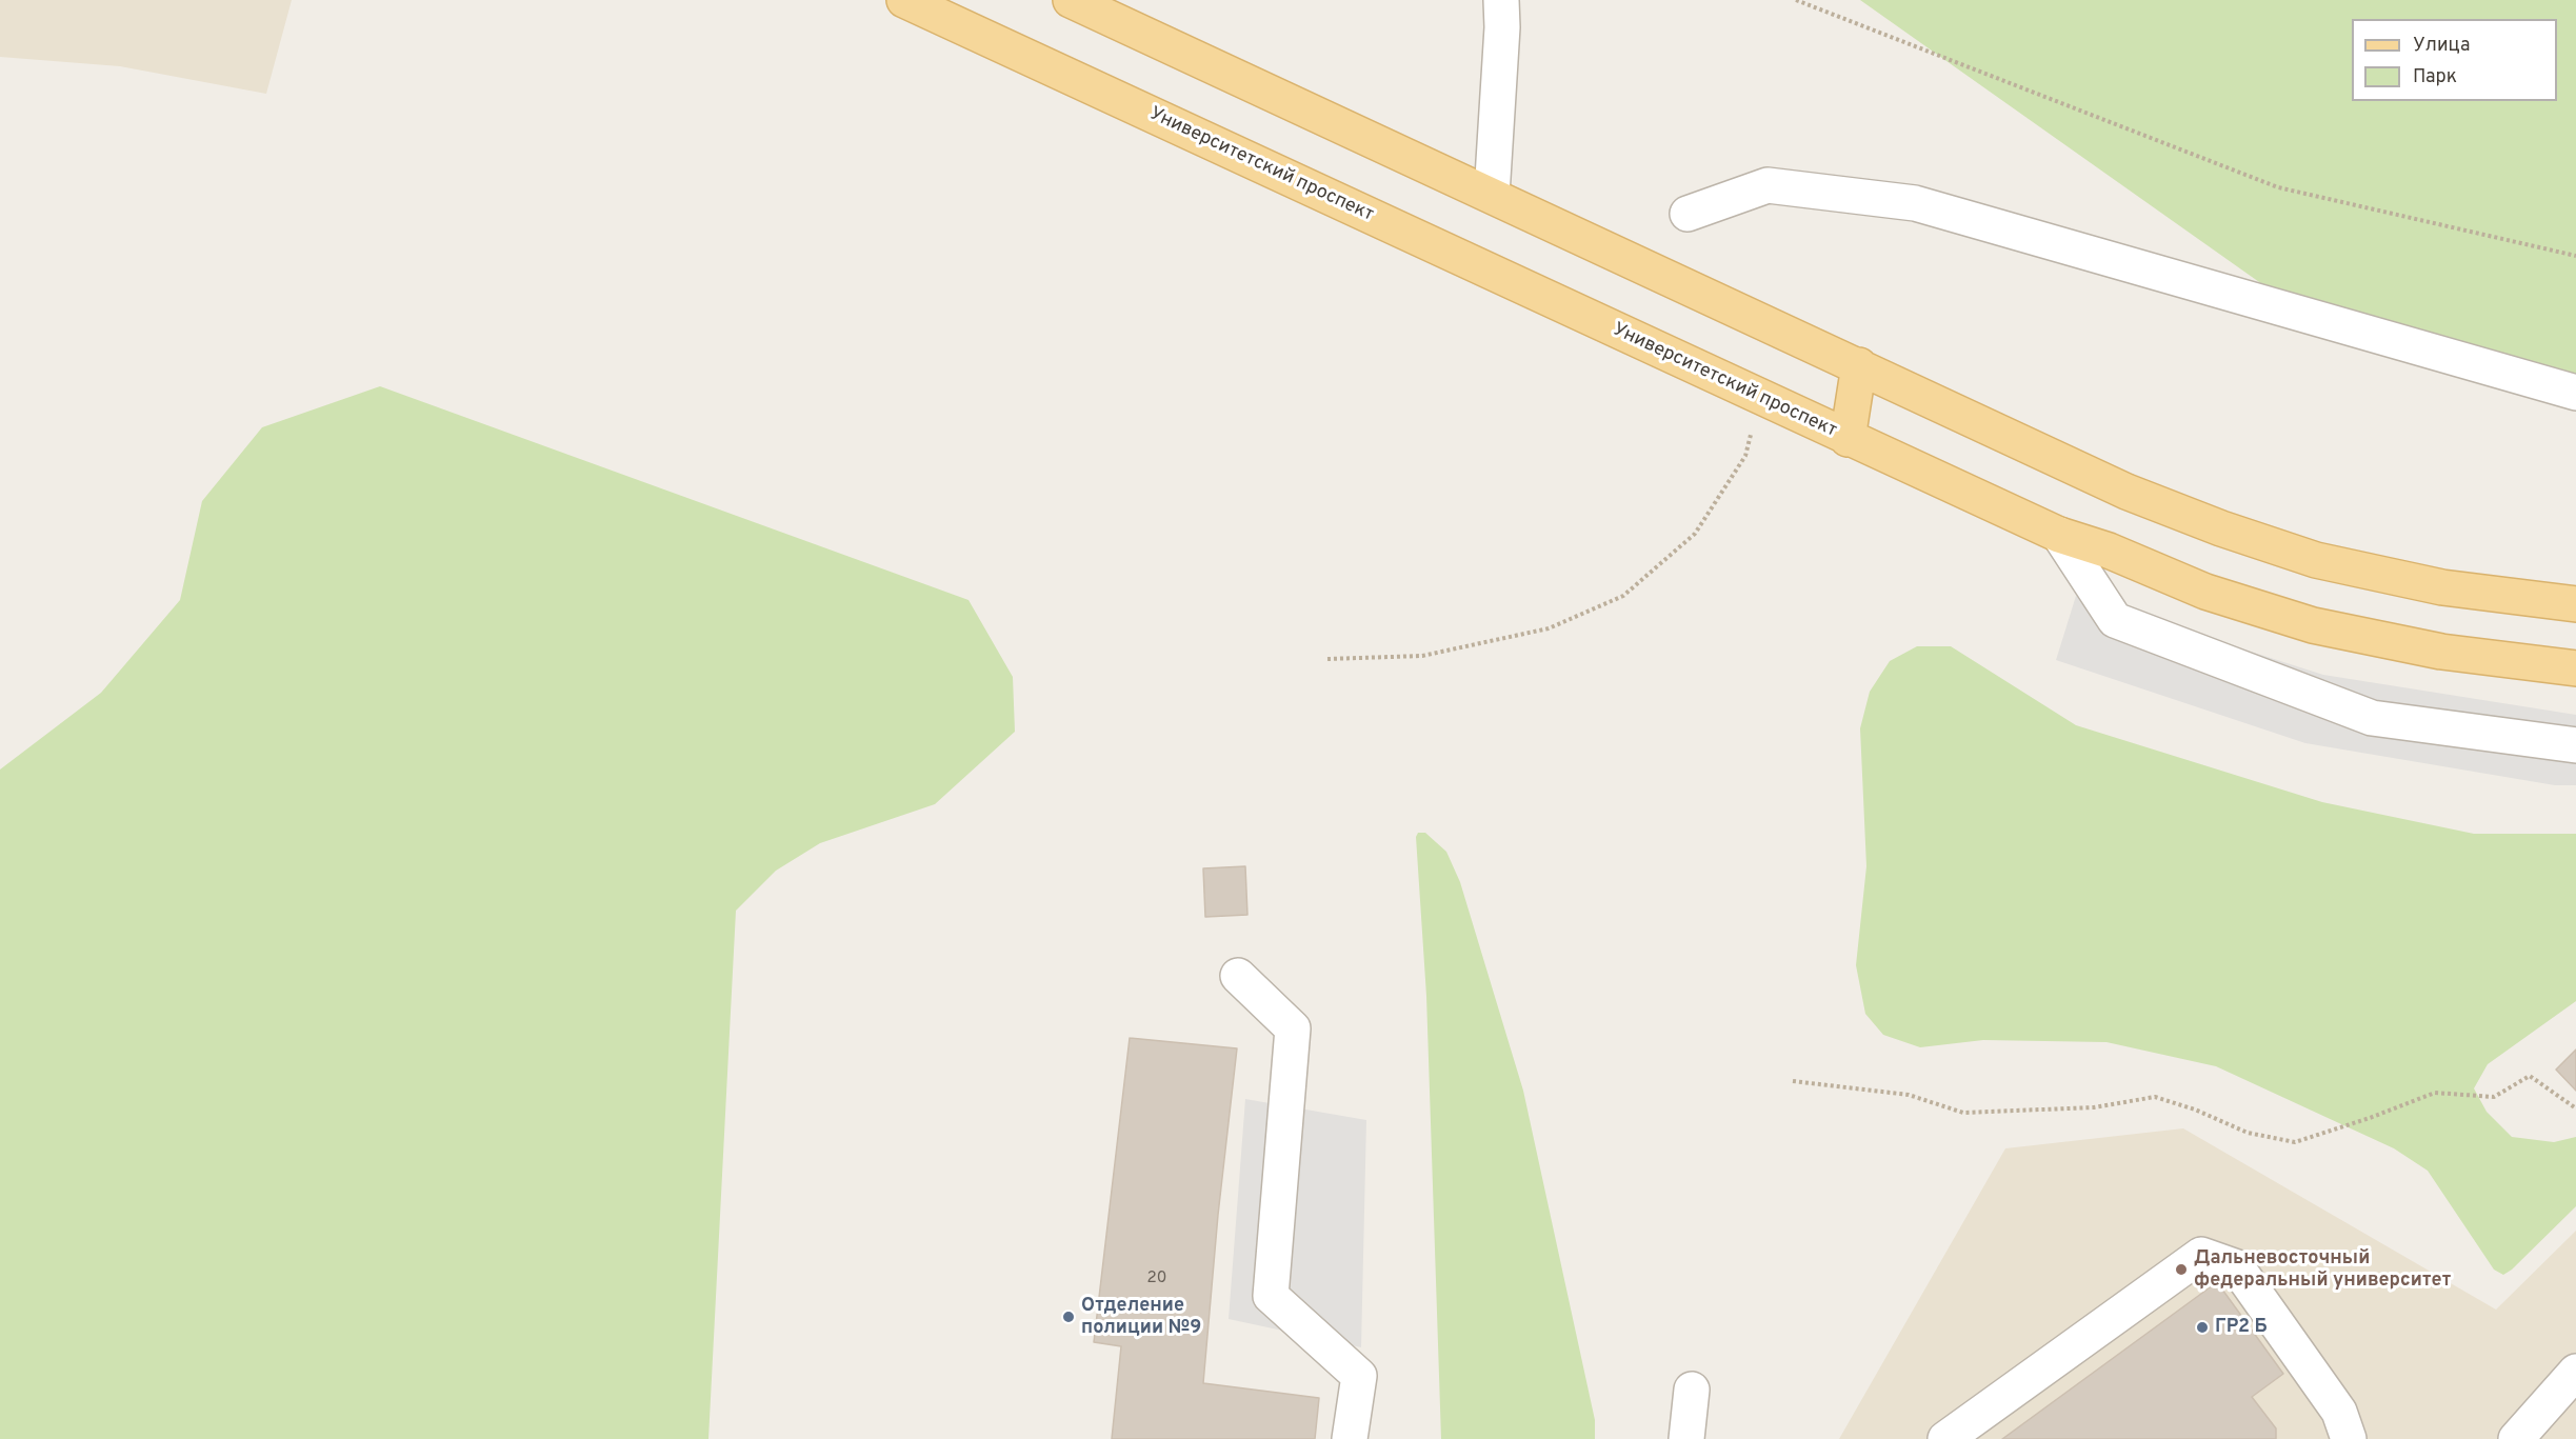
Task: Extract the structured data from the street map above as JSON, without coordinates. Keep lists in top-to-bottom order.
{
  "streets": {
    "main road": ["Университетский проспект"]
  },
  "places": ["Дальневосточный федеральный университет", "Отделение полиции №9", "ГР2 Б"],
  "house_numbers": ["20"],
  "legend": ["Улица", "Парк"]
}
